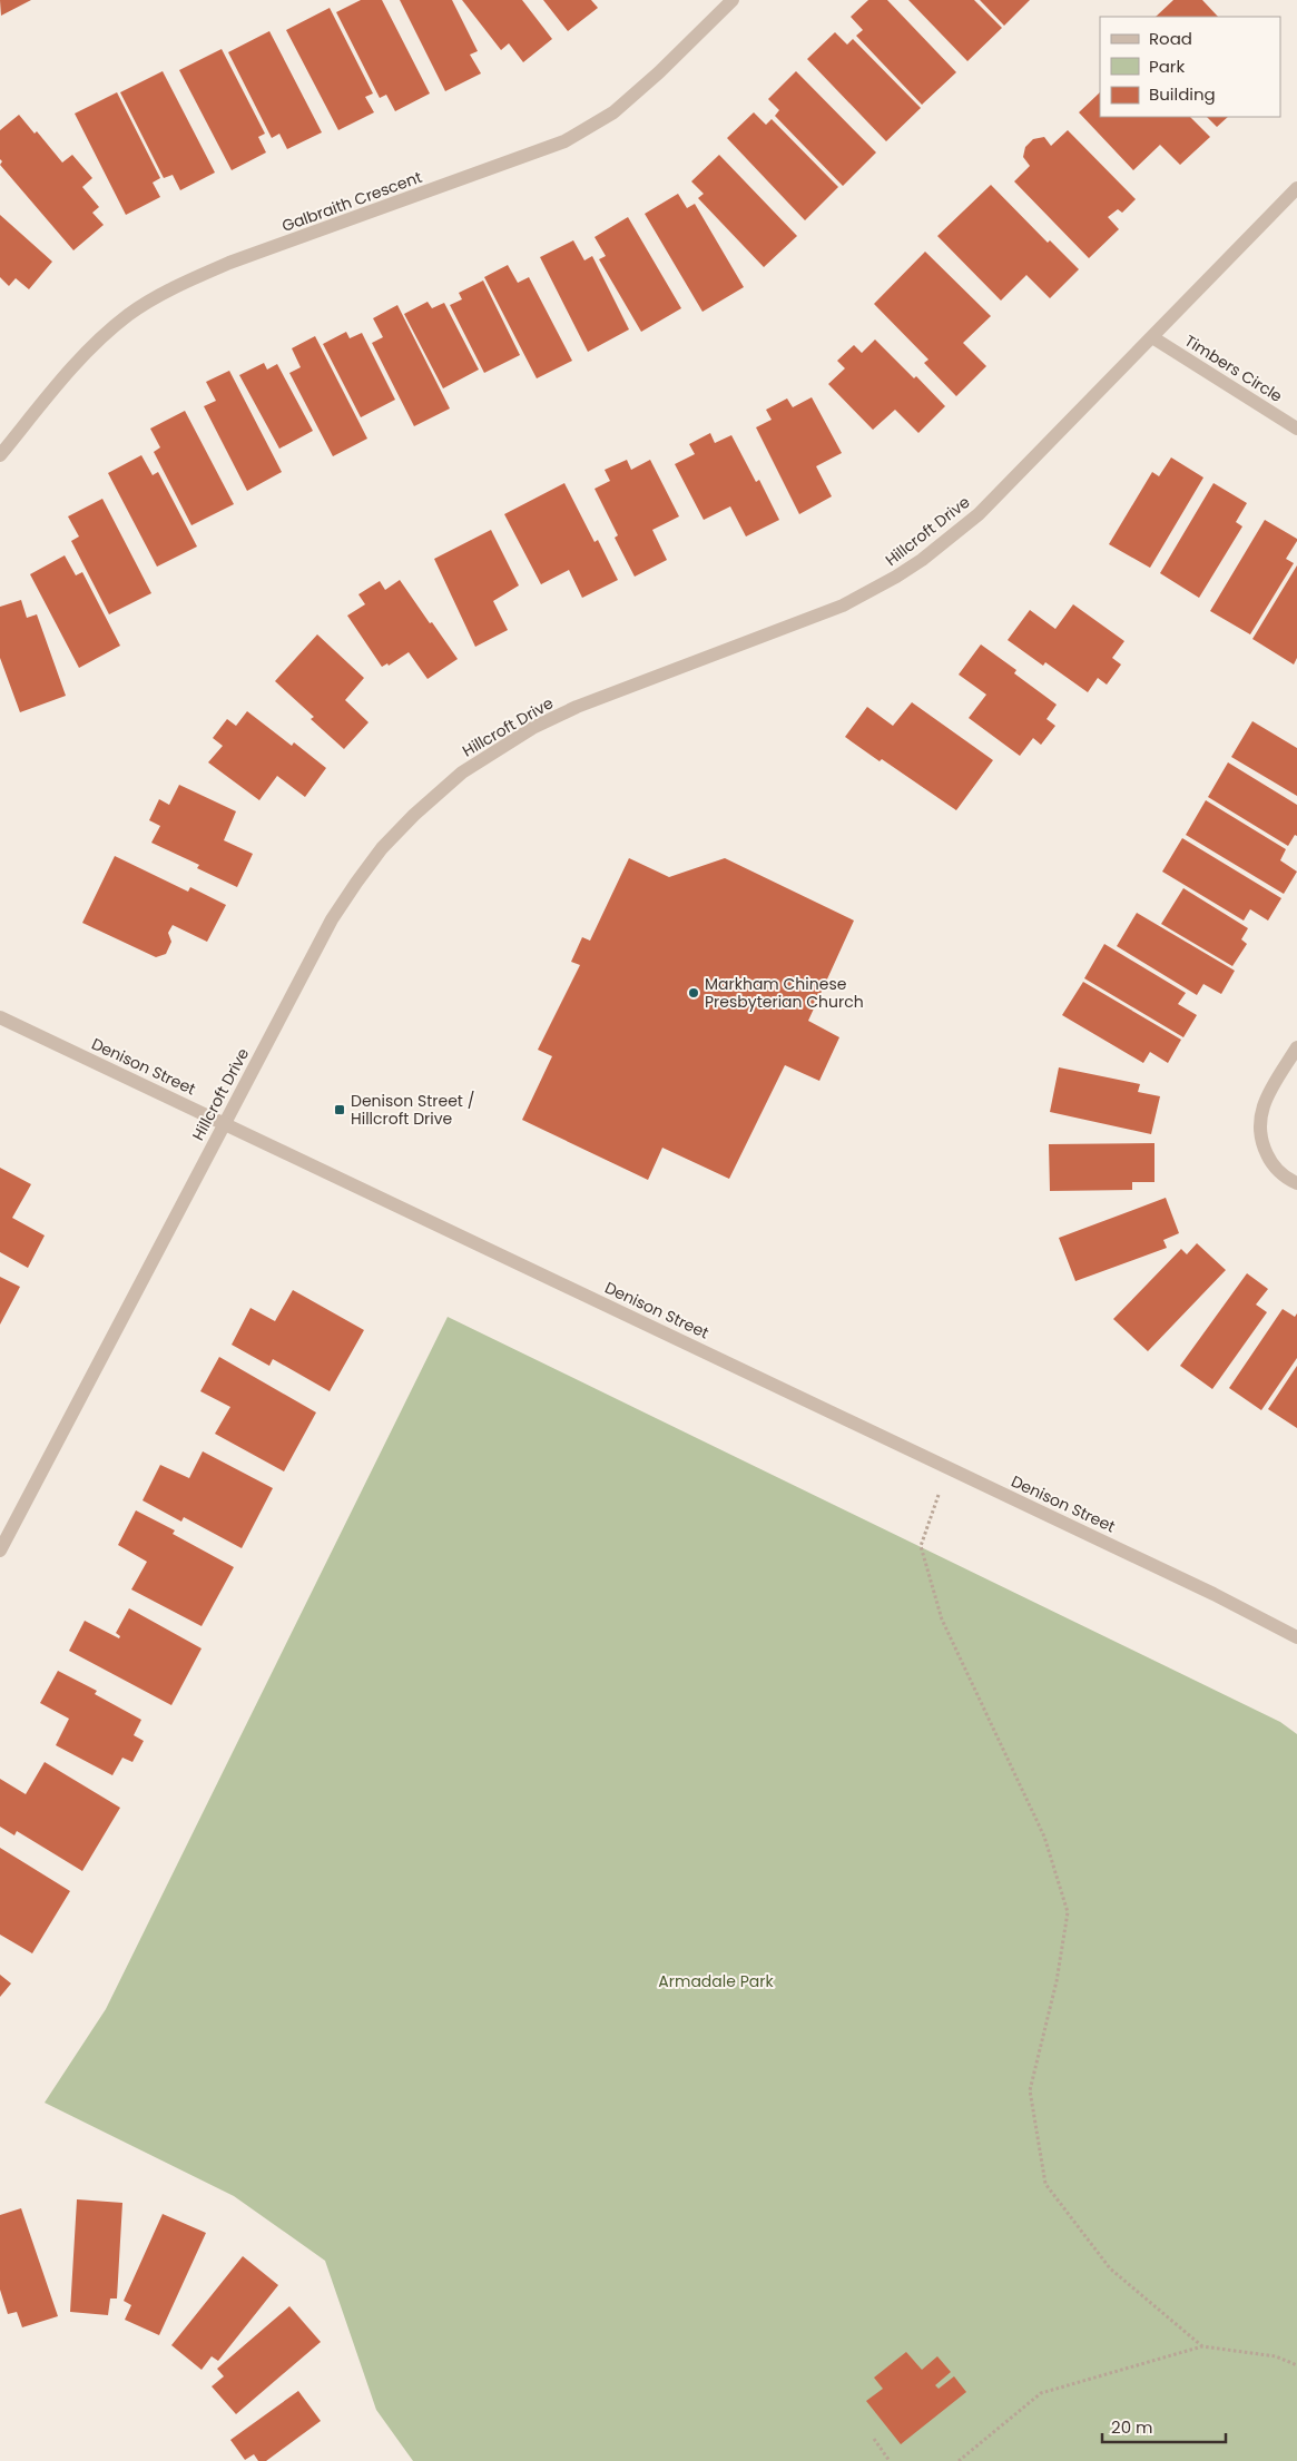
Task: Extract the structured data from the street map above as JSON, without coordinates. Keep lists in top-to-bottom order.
{
  "streets": {
    "street": [
      "Galbraith Crescent",
      "Timbers Circle",
      "Hillcroft Drive",
      "Denison Street"
    ]
  },
  "crossings": [
    ["Timbers Circle", "Hillcroft Drive"],
    ["Hillcroft Drive", "Denison Street"]
  ],
  "parks": ["Armadale Park"],
  "places": {
    "other": ["Markham Chinese Presbyterian Church"],
    "transit": ["Denison Street / Hillcroft Drive"]
  },
  "legend": ["Road", "Park", "Building"],
  "scale_bar": "20 m"
}
